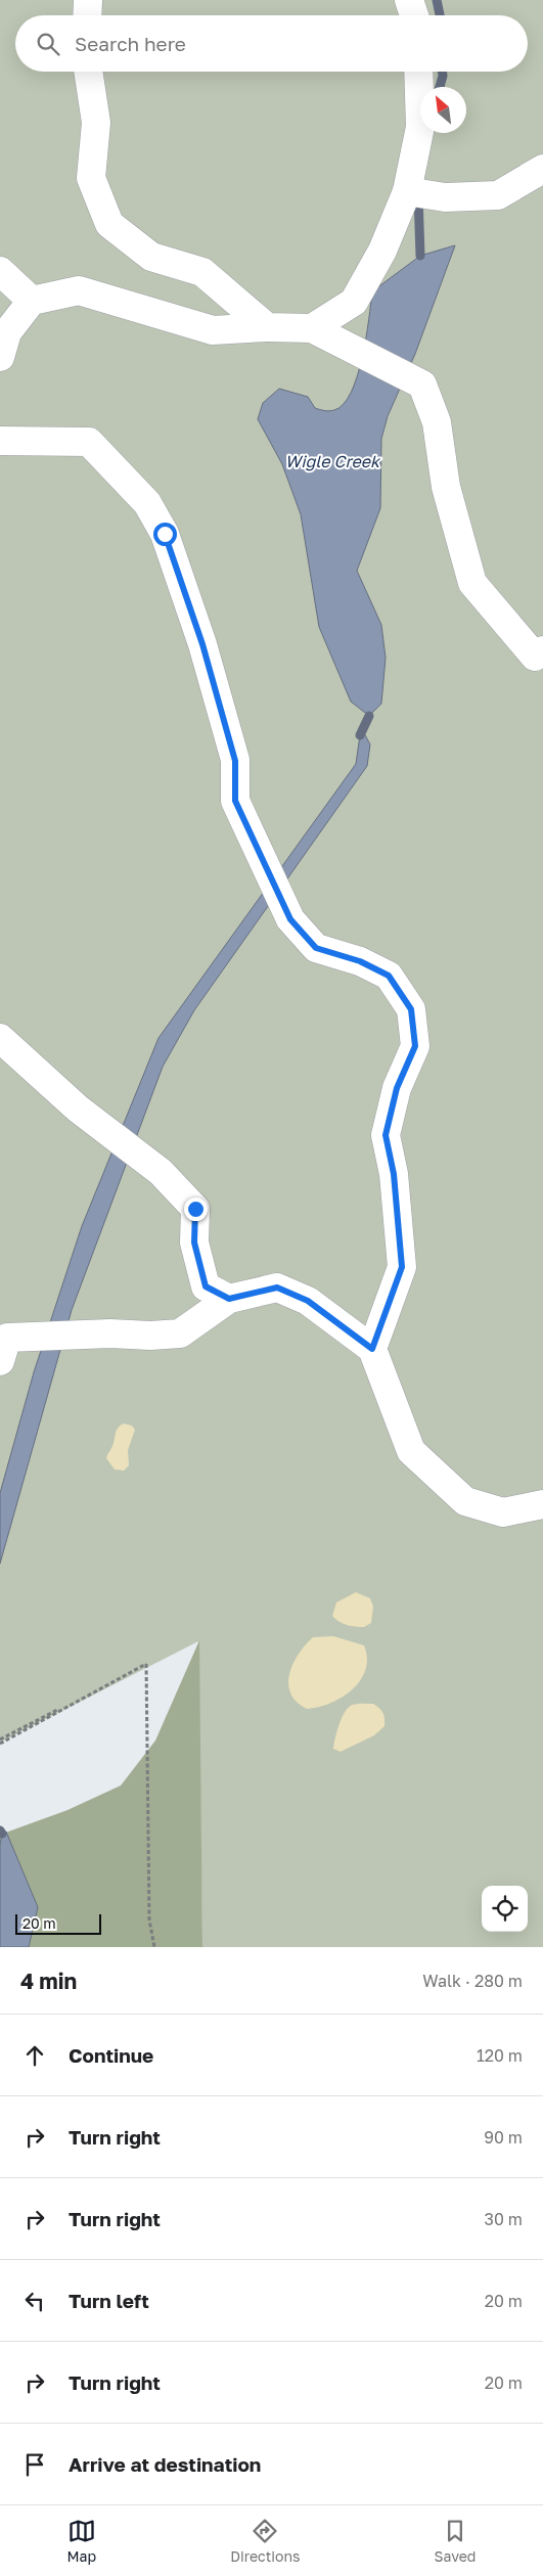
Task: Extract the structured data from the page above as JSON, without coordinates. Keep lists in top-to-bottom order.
{
  "water": ["Wigle Creek"],
  "scale_bar": "20 m",
  "north": "top left",
  "page": {
    "search": "Search here",
    "scale": "20 m",
    "heading": ["4 min", "Walk · 280 m"],
    "list": [
      ["Continue", "120 m"],
      ["Turn right", "90 m"],
      ["Turn right", "30 m"],
      ["Turn left", "20 m"],
      ["Turn right", "20 m"],
      "Arrive at destination"
    ],
    "nav": ["Map", "Directions", "Saved"]
  }
}
